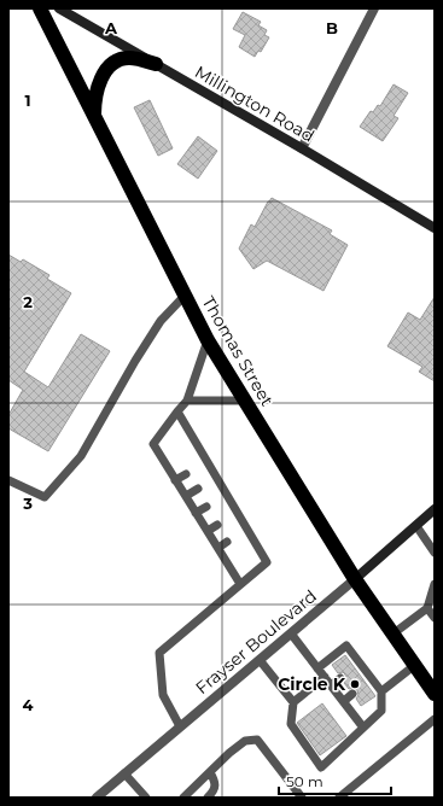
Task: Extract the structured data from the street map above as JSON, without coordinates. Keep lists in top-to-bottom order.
{
  "streets": {
    "highway": ["Thomas Street"],
    "main road": ["Millington Road", "Frayser Boulevard"]
  },
  "crossings": [
    ["Thomas Street", "Frayser Boulevard"]
  ],
  "places": ["Circle K"],
  "scale_bar": "50 m",
  "grid": {
    "columns": ["A", "B"],
    "rows": [
      "1",
      "2",
      "3",
      "4"
    ]
  }
}
